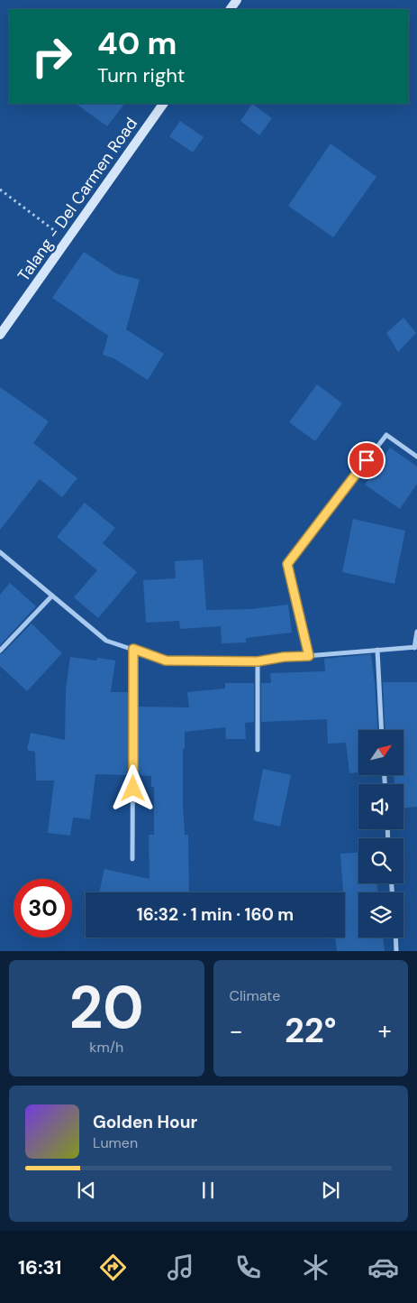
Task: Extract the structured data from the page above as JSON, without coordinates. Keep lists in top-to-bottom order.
{
  "streets": {
    "street": ["Talang - Del Carmen Road"]
  },
  "north": "top right",
  "page": {
    "turn": ["40 m", "Turn right"],
    "limit": "30",
    "trip": "16:32 · 1 min · 160 m",
    "tile": [
      ["20", "km/h"],
      "Climate"
    ],
    "heat": ["−", "22°", "+"],
    "song": ["Golden Hour", "Lumen"],
    "tabs": "16:31"
  }
}
